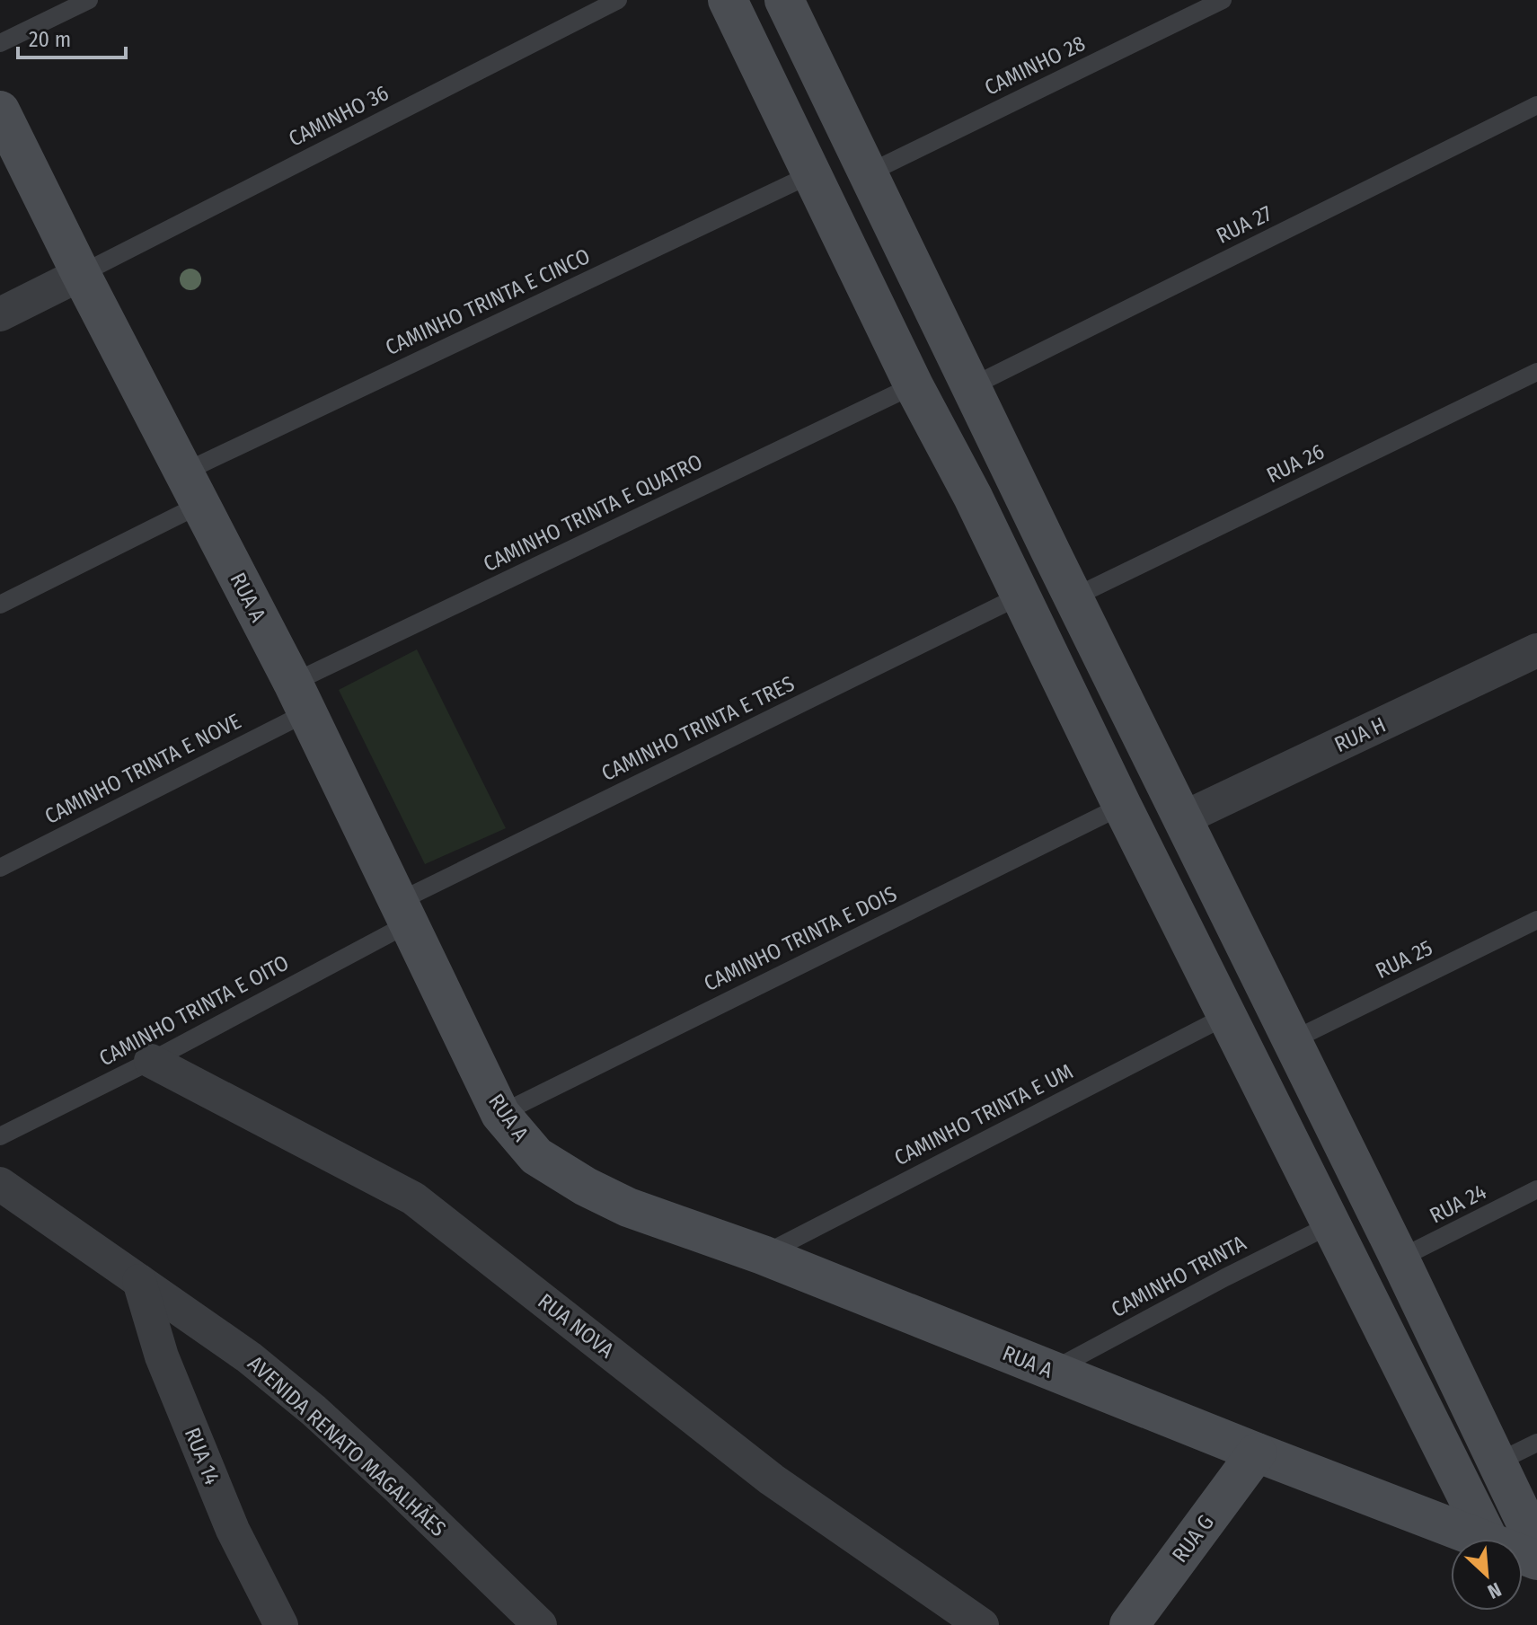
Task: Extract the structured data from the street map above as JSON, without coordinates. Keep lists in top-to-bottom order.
{
  "streets": {
    "street": [
      "RUA A",
      "RUA H",
      "RUA NOVA",
      "AVENIDA RENATO MAGALHÃES",
      "RUA 14",
      "RUA G"
    ],
    "lane": [
      "CAMINHO 28",
      "CAMINHO 36",
      "RUA 27",
      "CAMINHO TRINTA E CINCO",
      "RUA 26",
      "CAMINHO TRINTA E QUATRO",
      "CAMINHO TRINTA E TRES",
      "CAMINHO TRINTA E NOVE",
      "CAMINHO TRINTA E DOIS",
      "RUA 25",
      "CAMINHO TRINTA E OITO",
      "CAMINHO TRINTA E UM",
      "RUA 24",
      "CAMINHO TRINTA"
    ]
  },
  "crossings": [
    ["CAMINHO 36", "RUA A"],
    ["CAMINHO TRINTA E CINCO", "RUA A"],
    ["CAMINHO TRINTA E QUATRO", "RUA A"],
    ["CAMINHO TRINTA E QUATRO", "CAMINHO TRINTA E NOVE"],
    ["RUA A", "CAMINHO TRINTA E TRES"],
    ["RUA A", "CAMINHO TRINTA E NOVE"],
    ["RUA A", "CAMINHO TRINTA E DOIS"],
    ["RUA A", "CAMINHO TRINTA E OITO"],
    ["RUA A", "CAMINHO TRINTA E UM"],
    ["RUA A", "CAMINHO TRINTA"],
    ["RUA A", "RUA G"],
    ["CAMINHO TRINTA E TRES", "CAMINHO TRINTA E OITO"],
    ["CAMINHO TRINTA E OITO", "RUA NOVA"],
    ["AVENIDA RENATO MAGALHÃES", "RUA 14"]
  ],
  "scale_bar": "20 m",
  "north": "bottom right"
}
